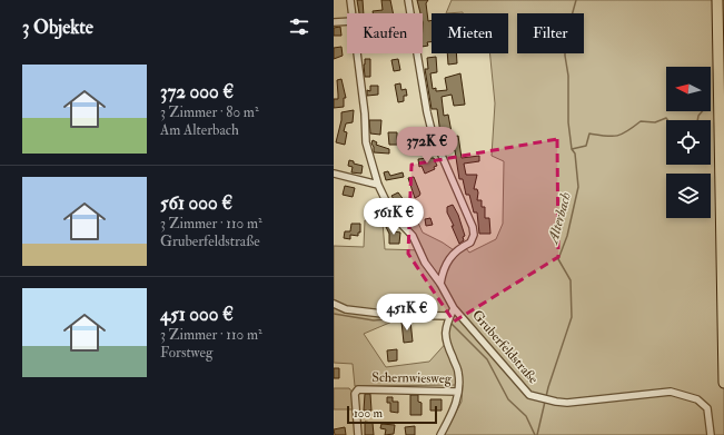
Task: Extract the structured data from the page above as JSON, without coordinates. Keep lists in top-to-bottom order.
{
  "streets": {
    "street": ["Gruberfeldstraße", "Schernwiesweg"]
  },
  "water": ["Alterbach"],
  "scale_bar": "100 m",
  "north": "left",
  "page": {
    "heading": "3 Objekte",
    "chip": ["Kaufen", "Mieten", "Filter"],
    "list": [
      {
        "name": "372 000 €",
        "note": "3 Zimmer · 80 m² · Am Alterbach"
      },
      {
        "name": "561 000 €",
        "note": "3 Zimmer · 110 m² · Gruberfeldstraße"
      },
      {
        "name": "451 000 €",
        "note": "3 Zimmer · 110 m² · Forstweg"
      }
    ],
    "price": ["372K €", "561K €", "451K €"],
    "scale": "100 m"
  }
}
